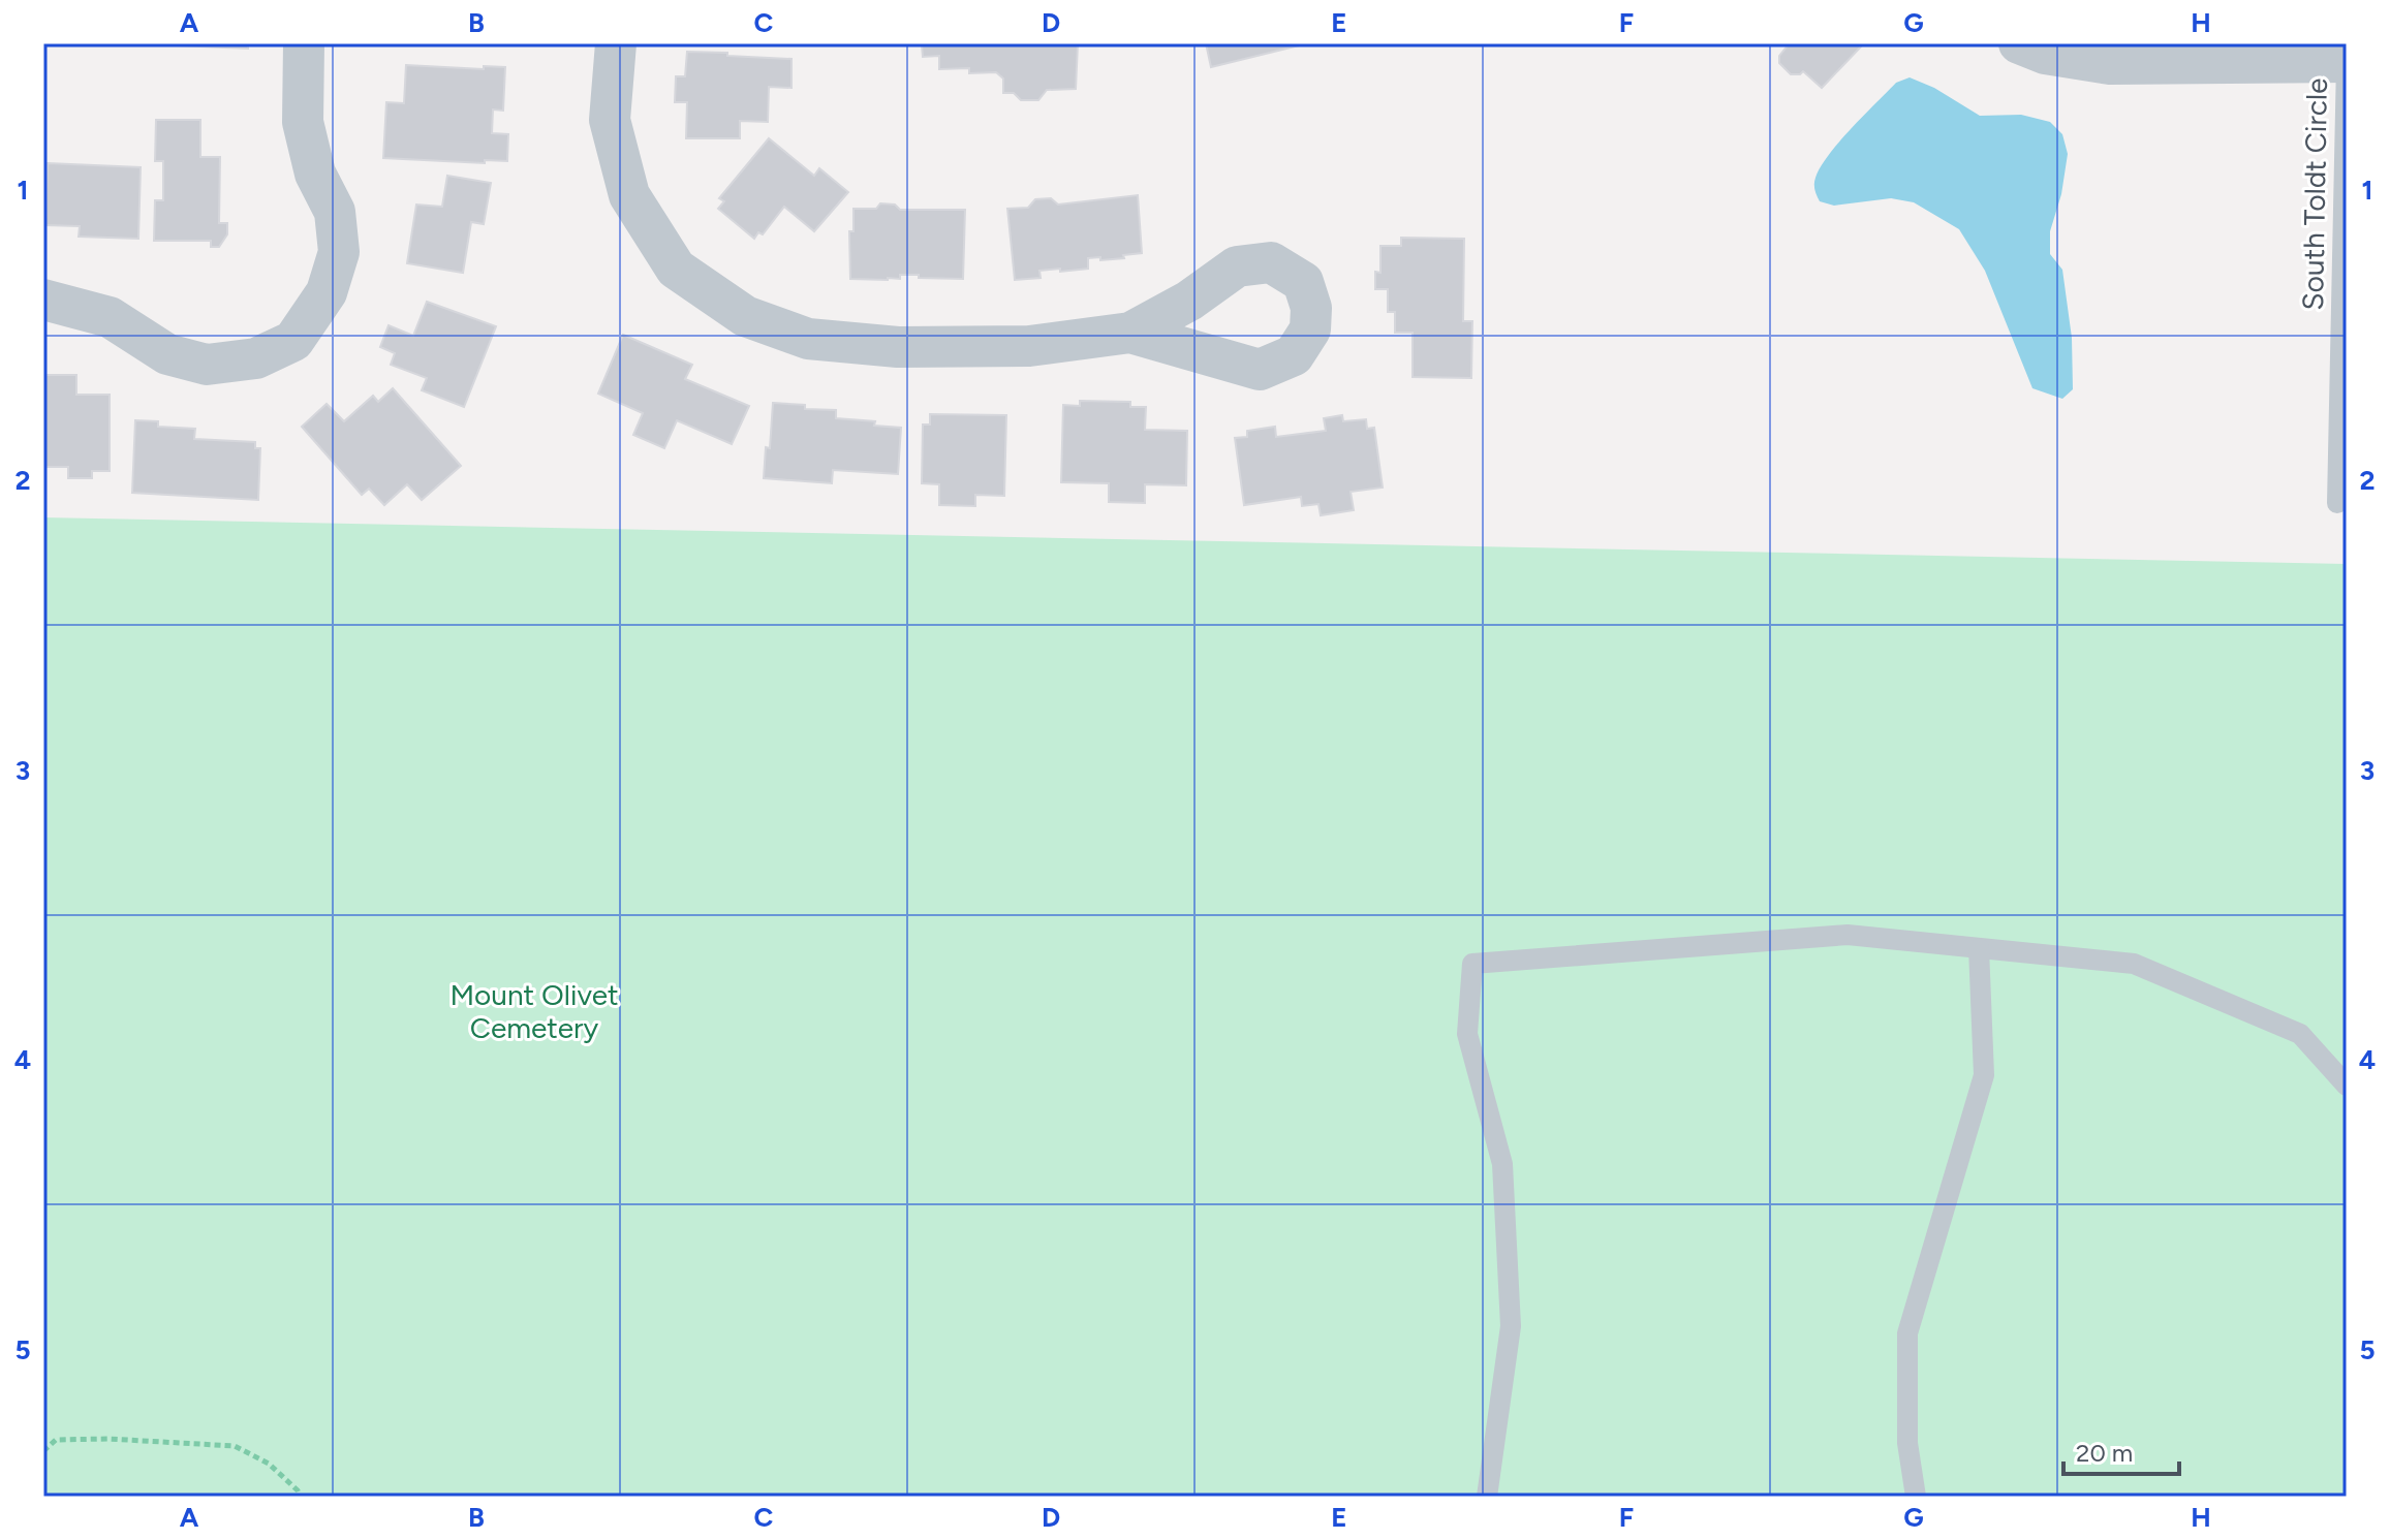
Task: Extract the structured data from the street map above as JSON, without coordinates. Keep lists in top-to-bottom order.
{
  "streets": {
    "lane": ["South Toldt Circle"]
  },
  "parks": ["Mount Olivet Cemetery"],
  "scale_bar": "20 m",
  "grid": {
    "columns": [
      "A",
      "B",
      "C",
      "D",
      "E",
      "F",
      "G",
      "H"
    ],
    "rows": [
      "1",
      "2",
      "3",
      "4",
      "5"
    ]
  }
}
